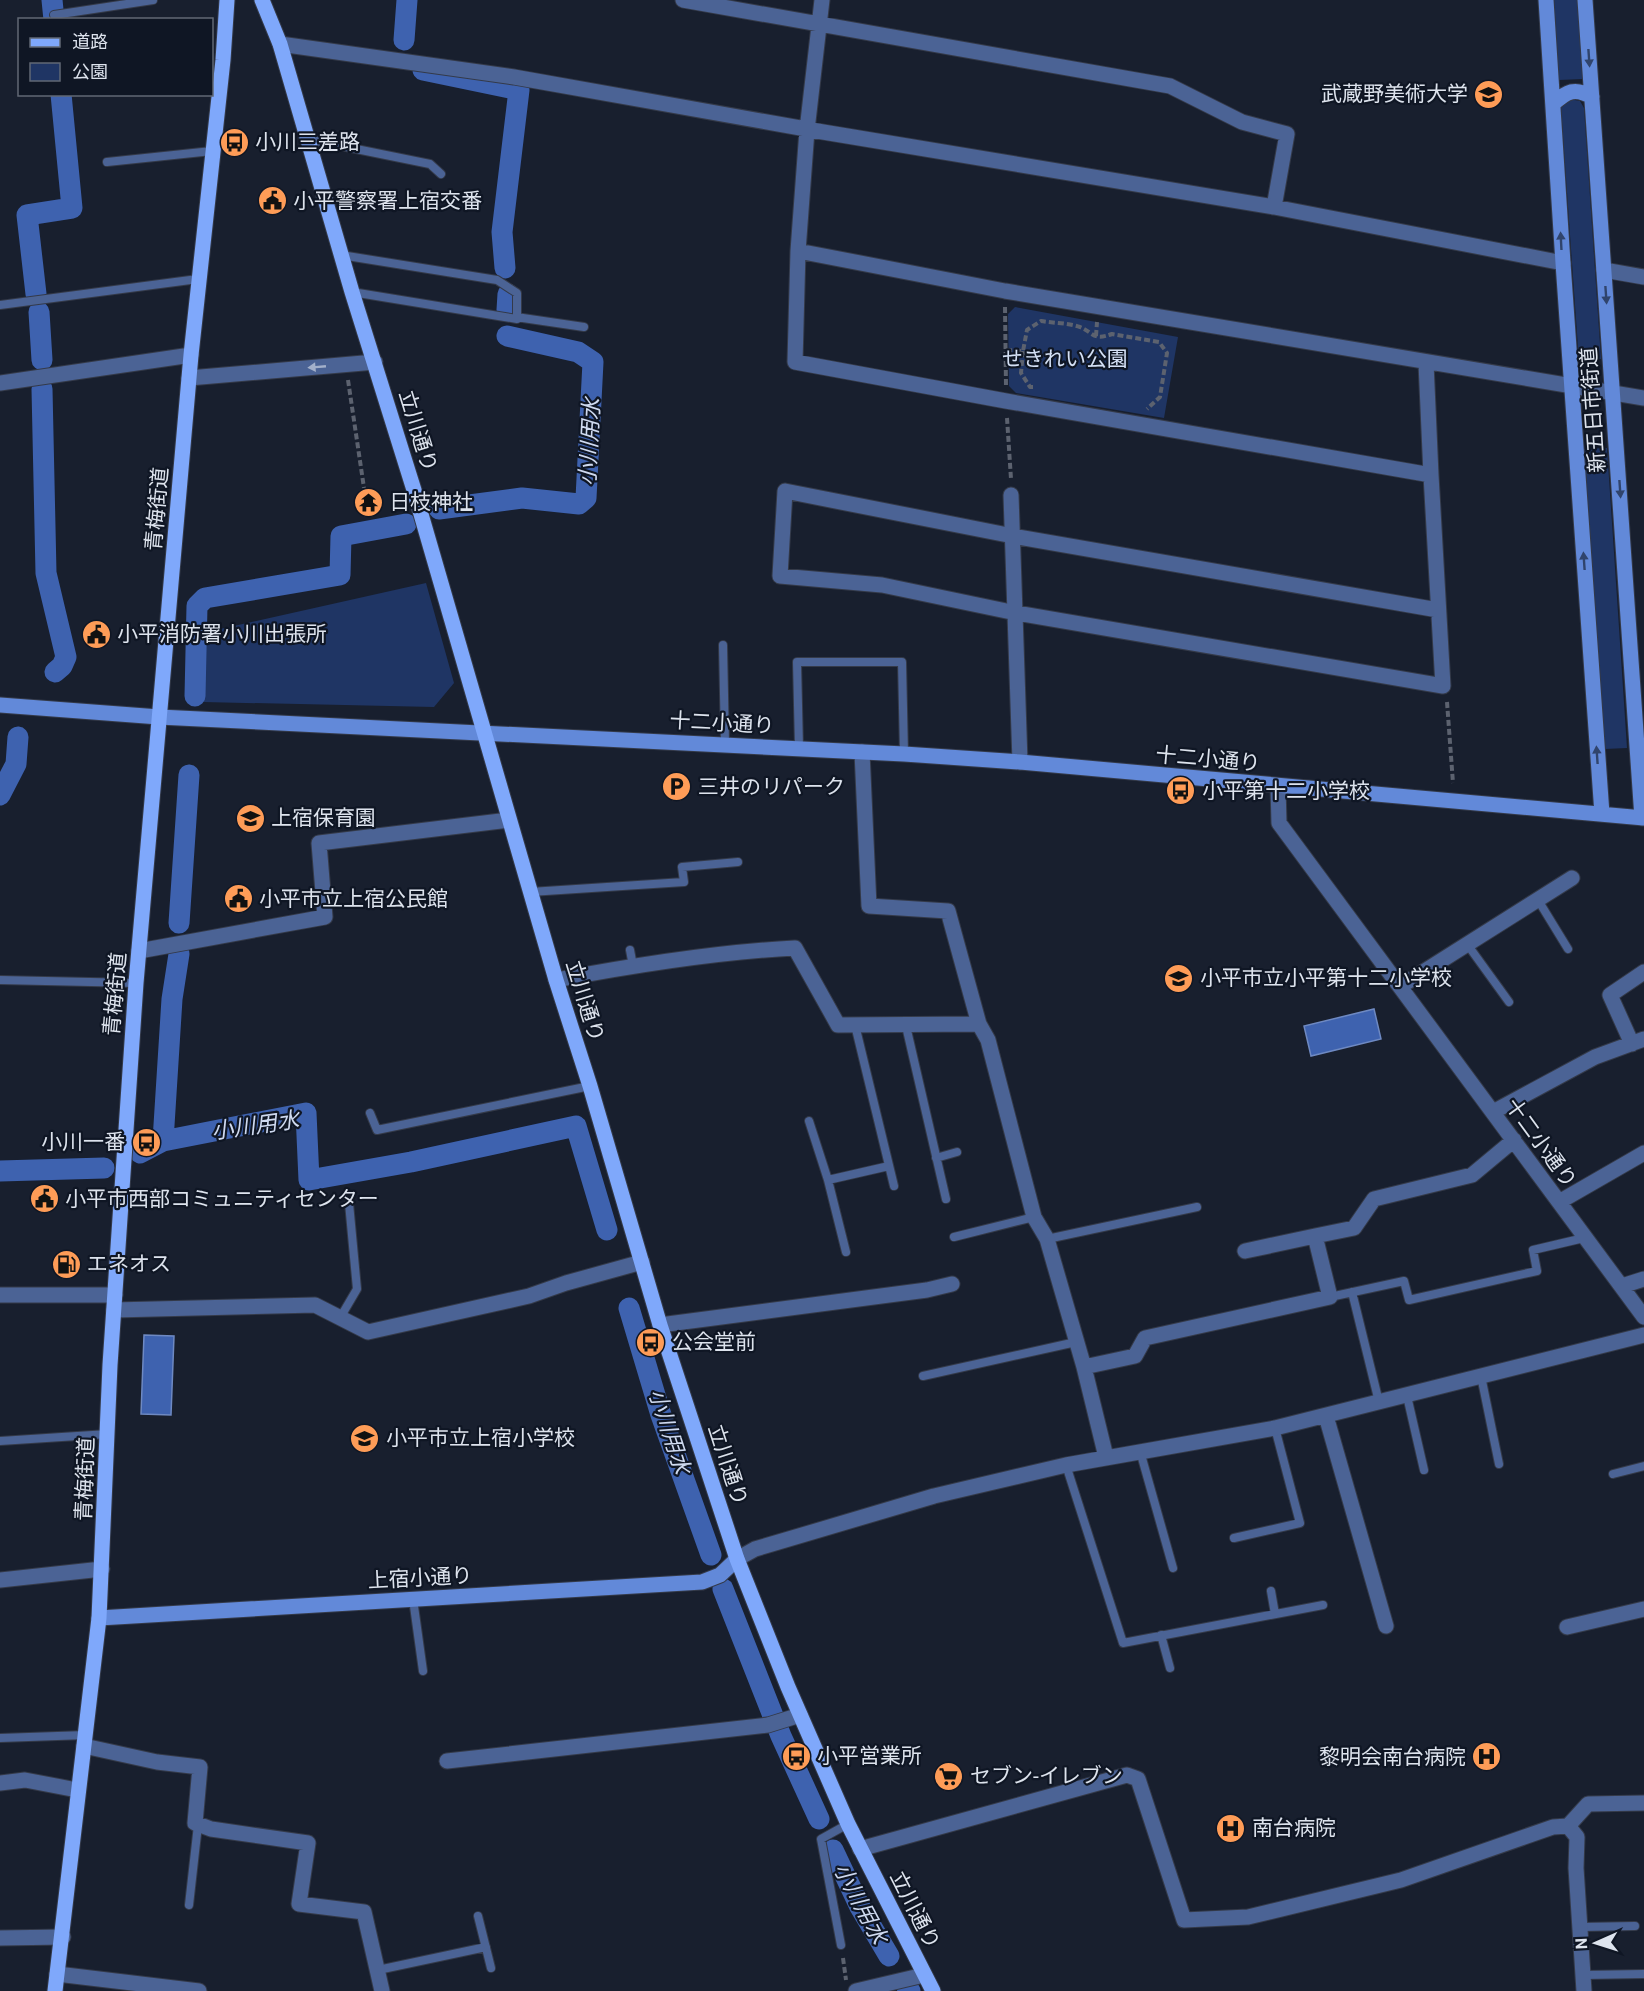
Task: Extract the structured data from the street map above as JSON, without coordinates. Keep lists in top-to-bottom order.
{
  "streets": {
    "main road": ["立川通り", "青梅街道"],
    "street": ["新五日市街道", "十二小通り", "上宿小通り"]
  },
  "crossings": [
    ["立川通り", "十二小通り"],
    ["立川通り", "上宿小通り"],
    ["青梅街道", "十二小通り"],
    ["青梅街道", "上宿小通り"]
  ],
  "water": ["小川用水"],
  "parks": ["せきれい公園"],
  "places": {
    "school or university": [
      "武蔵野美術大学",
      "上宿保育園",
      "小平市立小平第十二小学校",
      "小平市立上宿小学校"
    ],
    "bus stop": [
      "小川三差路",
      "小平第十二小学校",
      "小川一番",
      "公会堂前",
      "小平営業所"
    ],
    "public building": [
      "小平警察署上宿交番",
      "小平消防署小川出張所",
      "小平市立上宿公民館",
      "小平市西部コミュニティセンター"
    ],
    "temple": ["日枝神社"],
    "parking": ["三井のリパーク"],
    "fuel station": ["エネオス"],
    "hospital": ["黎明会南台病院", "南台病院"],
    "supermarket": ["セブン-イレブン"]
  },
  "legend": ["道路", "公園"],
  "north": "left"
}
